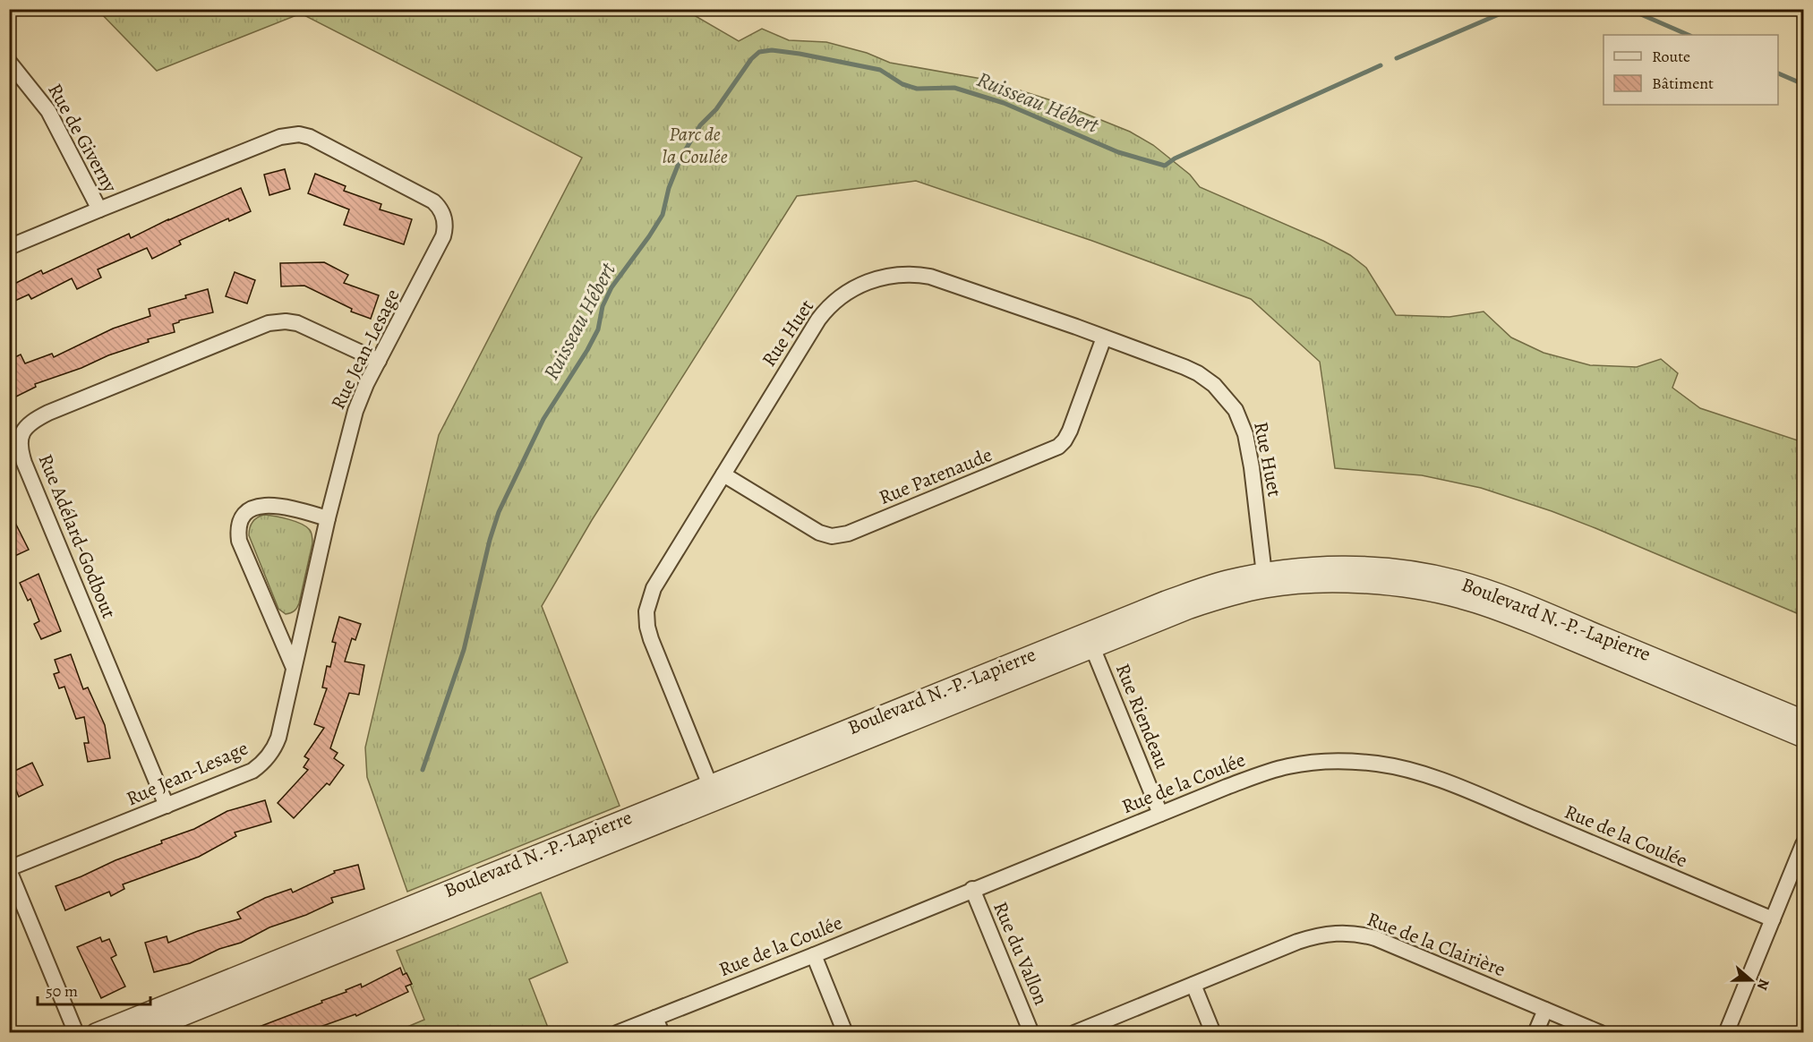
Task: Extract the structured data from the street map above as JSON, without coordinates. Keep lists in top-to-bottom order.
{
  "streets": {
    "street": [
      "Rue de Giverny",
      "Rue Huet",
      "Rue Jean-Lesage",
      "Rue Patenaude",
      "Rue Adélard-Godbout",
      "Boulevard N.-P.-Lapierre",
      "Rue Riendeau",
      "Rue de la Coulée",
      "Rue de la Clairière",
      "Rue du Vallon"
    ]
  },
  "crossings": [
    ["Rue de Giverny", "Rue Jean-Lesage"],
    ["Rue Huet", "Rue Patenaude"],
    ["Rue Huet", "Boulevard N.-P.-Lapierre"],
    ["Rue Jean-Lesage", "Rue Adélard-Godbout"],
    ["Boulevard N.-P.-Lapierre", "Rue Riendeau"],
    ["Rue Riendeau", "Rue de la Coulée"],
    ["Rue de la Coulée", "Rue du Vallon"]
  ],
  "water": ["Ruisseau Hébert"],
  "parks": ["Parc de la Coulée"],
  "legend": ["Route", "Bâtiment"],
  "scale_bar": "50 m",
  "north": "right"
}
